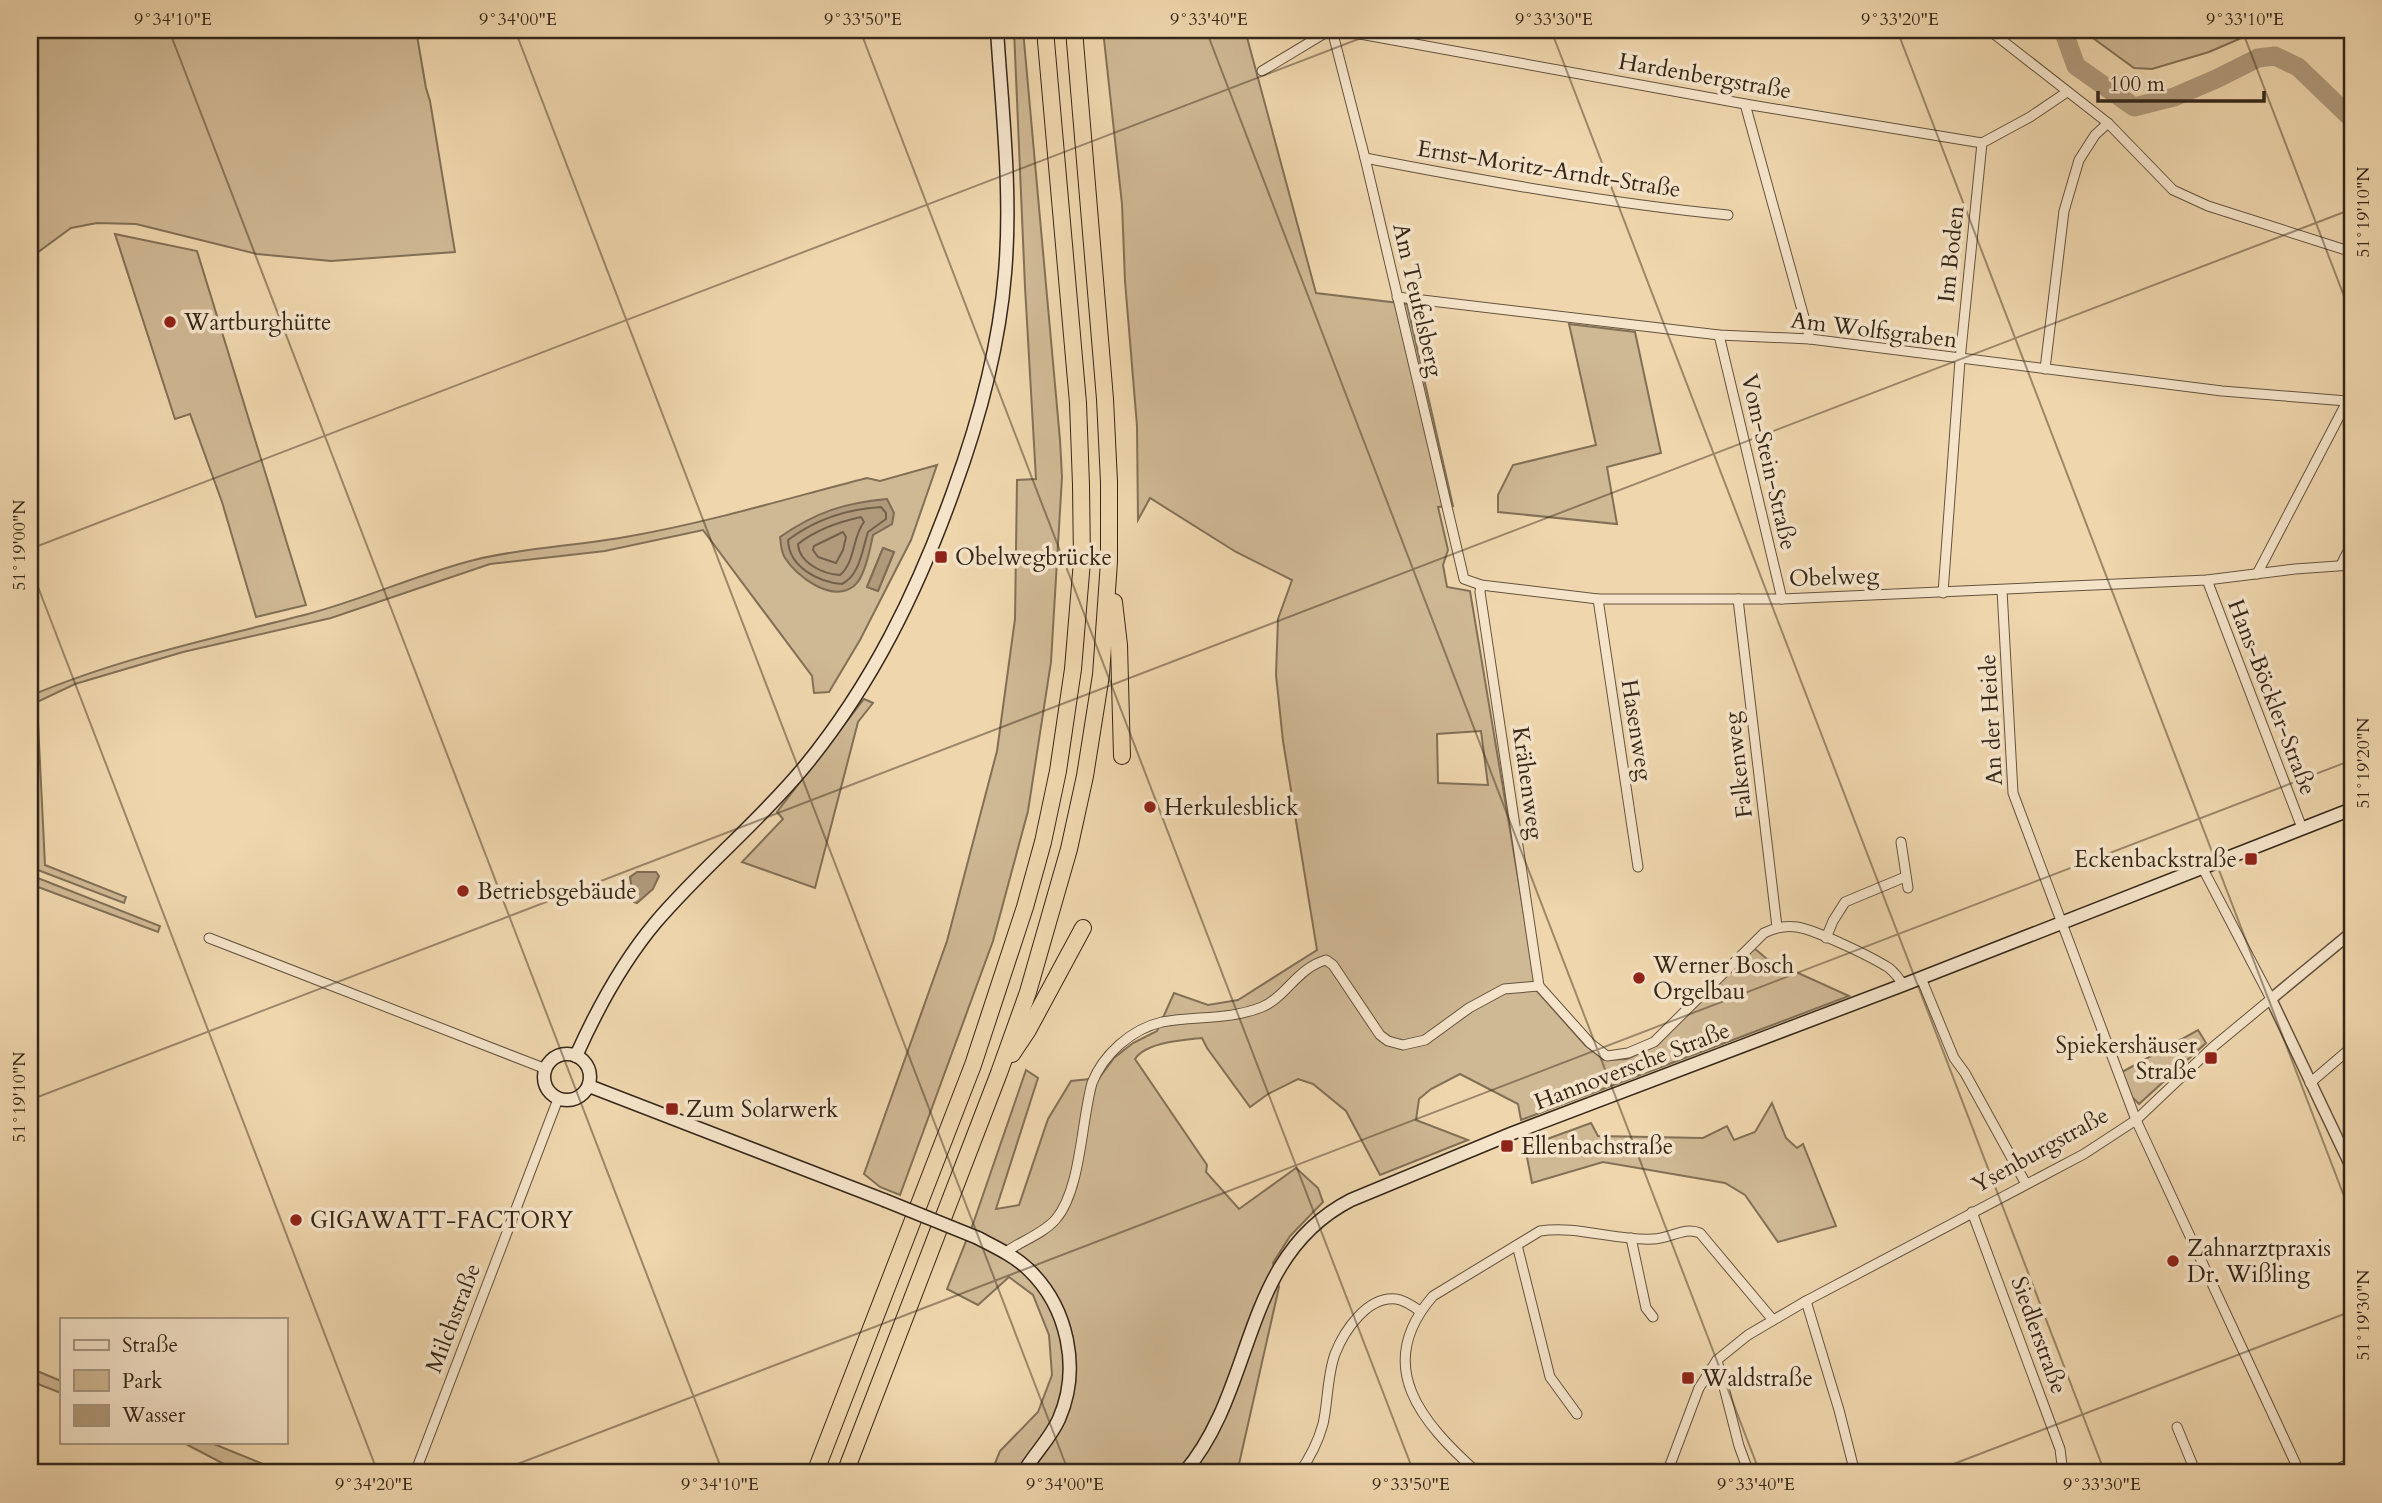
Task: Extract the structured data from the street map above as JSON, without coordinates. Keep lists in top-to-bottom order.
{
  "streets": {
    "main road": ["Hannoversche Straße"],
    "street": [
      "Hardenbergstraße",
      "Ernst-Moritz-Arndt-Straße",
      "Im Boden",
      "Am Teufelsberg",
      "Am Wolfsgraben",
      "Vom-Stein-Straße",
      "Obelweg",
      "Hans-Böckler-Straße",
      "An der Heide",
      "Hasenweg",
      "Falkenweg",
      "Krähenweg",
      "Ysenburgstraße",
      "Milchstraße",
      "Siedlerstraße"
    ]
  },
  "crossings": [
    ["Hardenbergstraße", "Im Boden"],
    ["Ernst-Moritz-Arndt-Straße", "Am Teufelsberg"],
    ["Im Boden", "Am Wolfsgraben"],
    ["Im Boden", "Obelweg"],
    ["Am Teufelsberg", "Am Wolfsgraben"],
    ["Am Teufelsberg", "Obelweg"],
    ["Am Wolfsgraben", "Vom-Stein-Straße"],
    ["Am Wolfsgraben", "Hans-Böckler-Straße"],
    ["Vom-Stein-Straße", "Obelweg"],
    ["Obelweg", "Hans-Böckler-Straße"],
    ["Obelweg", "An der Heide"],
    ["Obelweg", "Hasenweg"],
    ["Obelweg", "Falkenweg"],
    ["Obelweg", "Krähenweg"],
    ["Hans-Böckler-Straße", "Hannoversche Straße"],
    ["An der Heide", "Hannoversche Straße"],
    ["An der Heide", "Ysenburgstraße"],
    ["Ysenburgstraße", "Siedlerstraße"]
  ],
  "places": {
    "other": [
      "Wartburghütte",
      "Herkulesblick",
      "Betriebsgebäude",
      "Werner Bosch Orgelbau",
      "GIGAWATT-FACTORY",
      "Zahnarztpraxis Dr. Wißling"
    ],
    "transit": [
      "Obelwegbrücke",
      "Eckenbackstraße",
      "Spiekershäuser Straße",
      "Zum Solarwerk",
      "Ellenbachstraße",
      "Waldstraße"
    ]
  },
  "legend": ["Straße", "Park", "Wasser"],
  "scale_bar": "100 m",
  "coordinates": [
    "9°34'10\"E",
    "9°34'00\"E",
    "9°33'50\"E",
    "9°33'40\"E",
    "9°33'30\"E",
    "9°33'20\"E",
    "9°33'10\"E",
    "51°19'10\"N",
    "51°19'00\"N",
    "51°19'20\"N",
    "51°19'30\"N",
    "9°34'20\"E"
  ]
}
